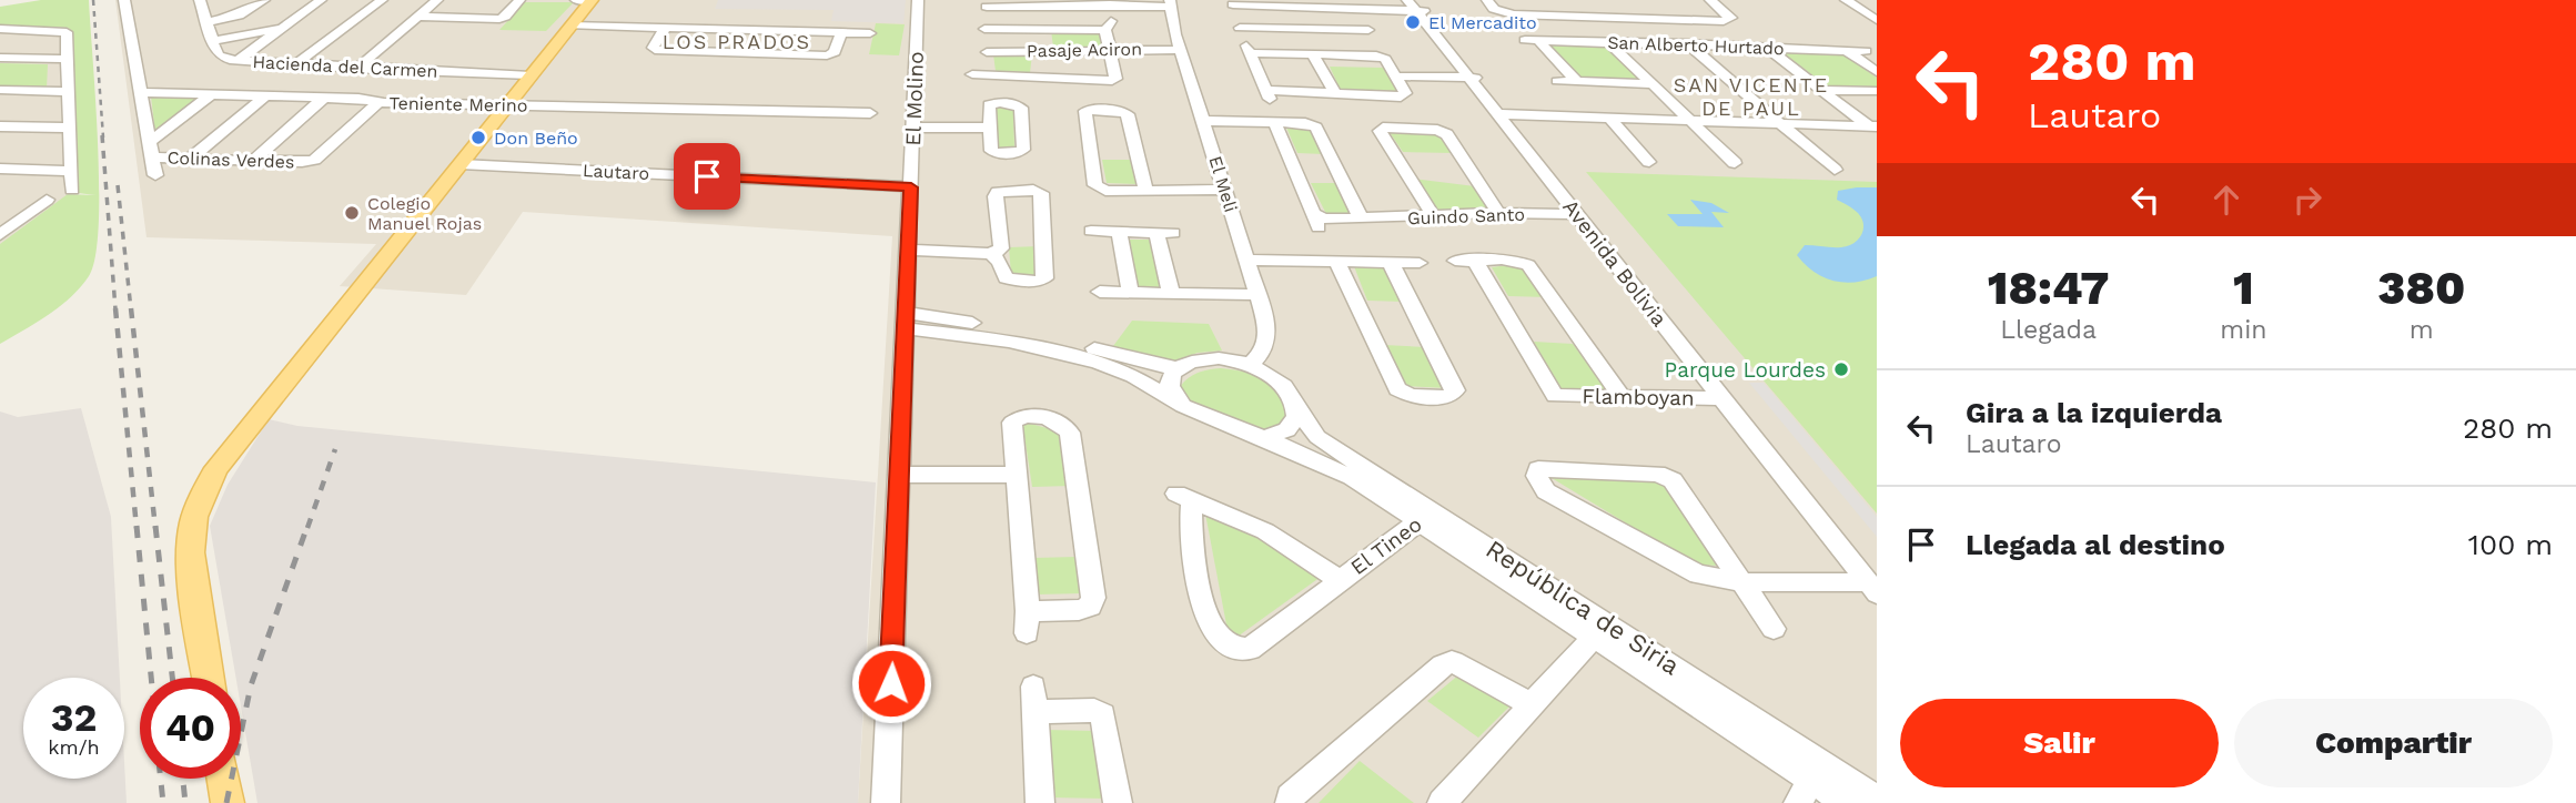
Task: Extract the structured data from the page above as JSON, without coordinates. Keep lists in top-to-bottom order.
{
  "streets": {
    "street": [
      "San Alberto Hurtado",
      "Pasaje Aciron",
      "Hacienda del Carmen",
      "El Molino",
      "Teniente Merino",
      "Colinas Verdes",
      "Lautaro",
      "El Meli",
      "Guindo Santo",
      "Avenida Bolivia",
      "Flamboyan",
      "El Tineo",
      "República de Siria"
    ]
  },
  "crossings": [
    ["Pasaje Aciron", "El Meli"],
    ["El Molino", "Lautaro"],
    ["Teniente Merino", "Colinas Verdes"],
    ["El Meli", "República de Siria"],
    ["Guindo Santo", "Avenida Bolivia"],
    ["Avenida Bolivia", "Flamboyan"],
    ["El Tineo", "República de Siria"]
  ],
  "districts": ["LOS PRADOS", "SAN VICENTE DE PAUL"],
  "places": [
    "El Mercadito",
    "Don Beño",
    "Colegio Manuel Rojas",
    "Parque Lourdes"
  ],
  "page": {
    "turn": ["280 m", "Lautaro"],
    "eta": [
      "18:47",
      "Llegada",
      "1",
      "min",
      "380",
      "m"
    ],
    "list": [
      {
        "name": "Gira a la izquierda",
        "note": "Lautaro",
        "value": "280 m"
      },
      {
        "name": "Llegada al destino",
        "value": "100 m"
      }
    ],
    "speed": "32 km/h",
    "limit": "40",
    "buttons": ["Salir", "Compartir"]
  }
}
